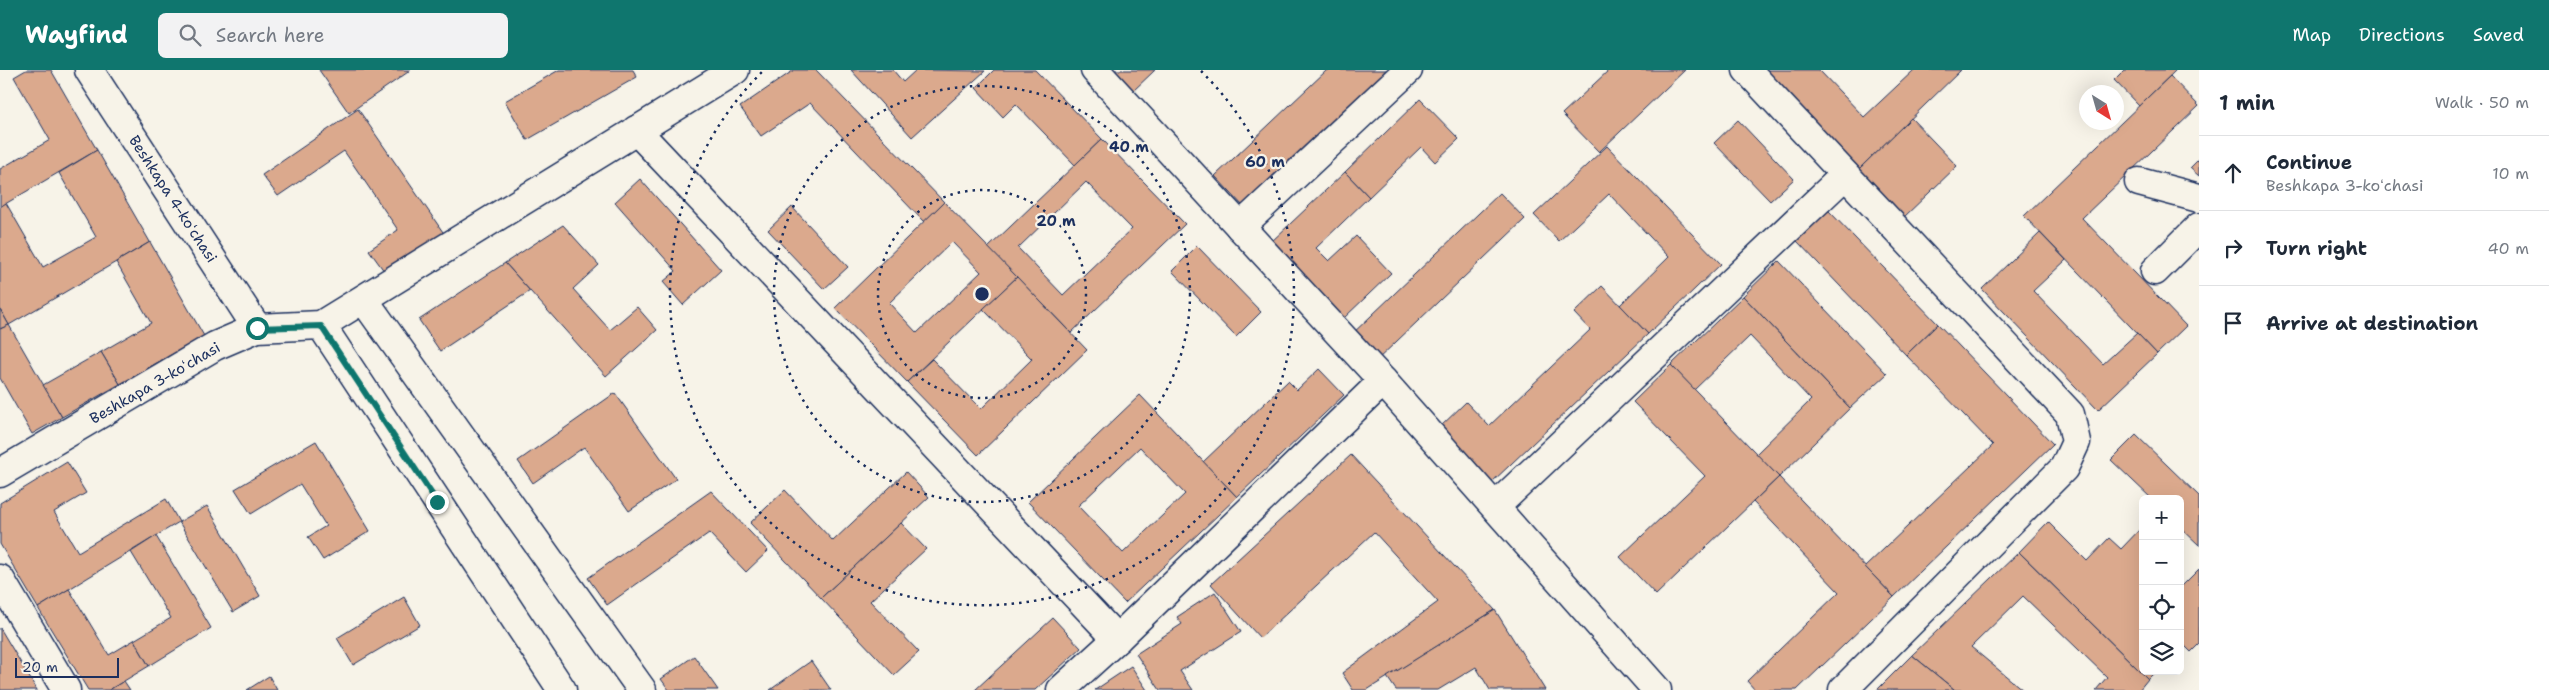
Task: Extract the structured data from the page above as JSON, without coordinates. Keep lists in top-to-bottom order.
{
  "streets": {
    "street": ["Beshkapa 4-koʻchasi", "Beshkapa 3-koʻchasi"]
  },
  "crossings": [
    ["Beshkapa 4-koʻchasi", "Beshkapa 3-koʻchasi"]
  ],
  "scale_bar": "20 m",
  "north": "bottom right",
  "page": {
    "header": "Wayfind",
    "search": "Search here",
    "nav": ["Map", "Directions", "Saved"],
    "heading": ["1 min", "Walk · 50 m"],
    "list": [
      ["Continue", "Beshkapa 3-koʻchasi", "10 m"],
      ["Turn right", "40 m"],
      "Arrive at destination"
    ],
    "map_buttons": ["+", "−"],
    "scale": "20 m"
  },
  "rings": ["40 m", "60 m", "20 m"]
}
